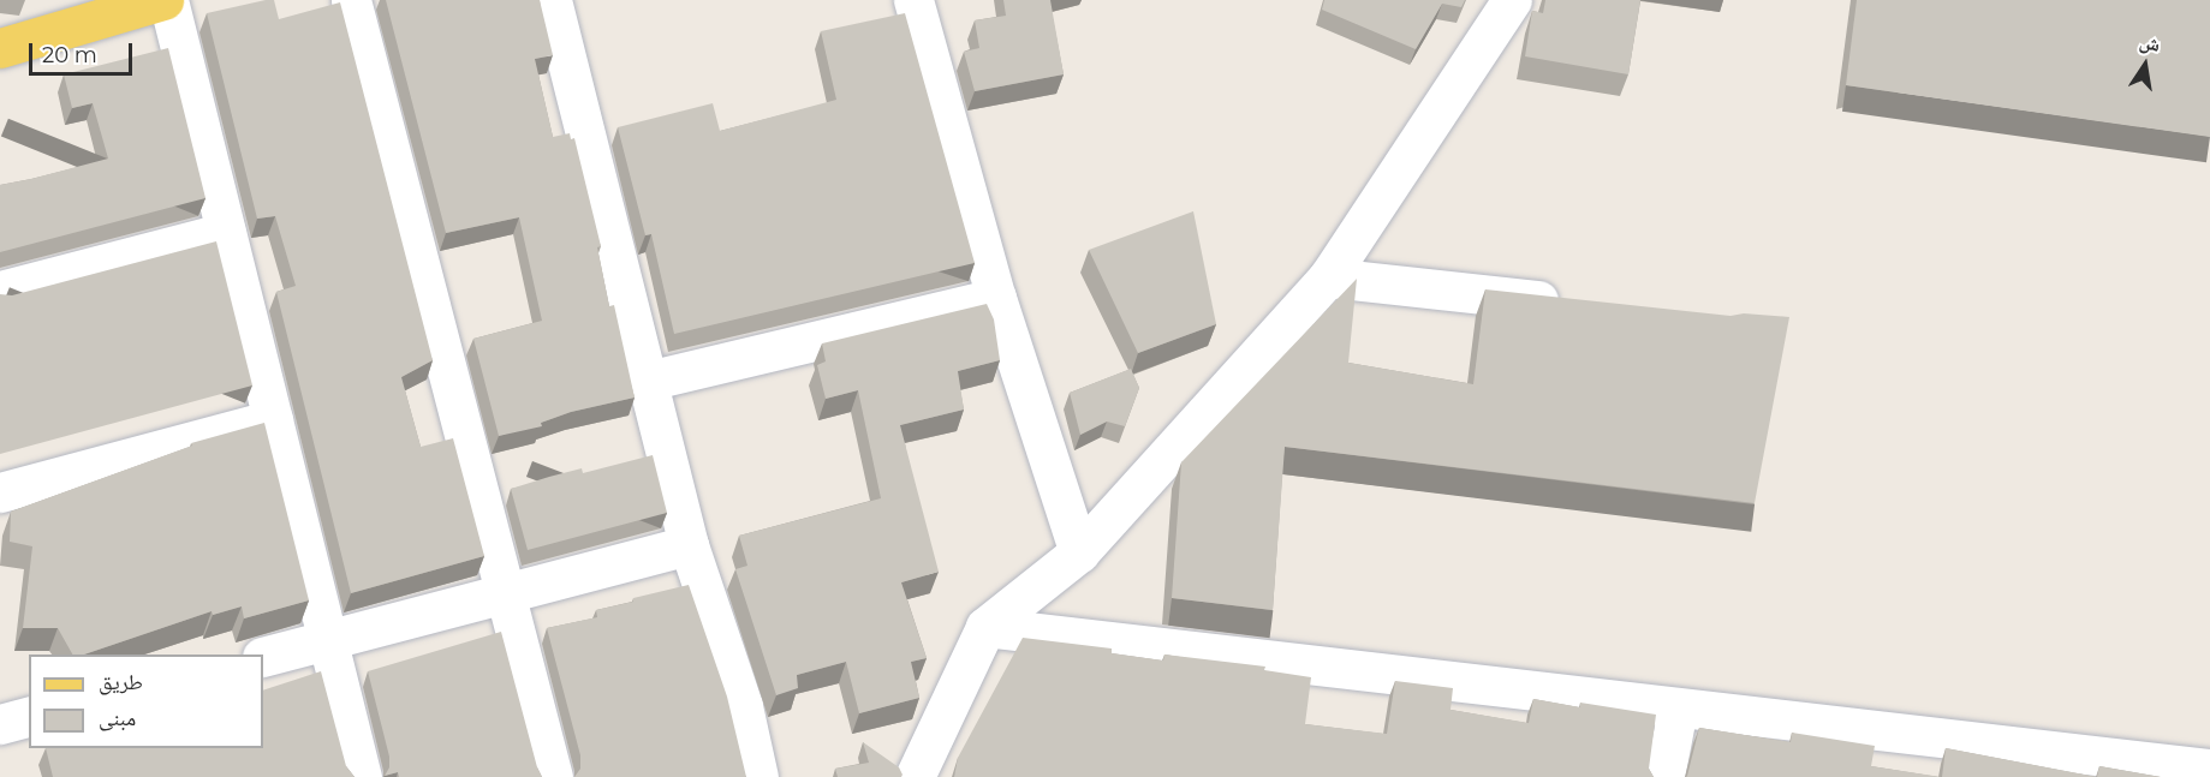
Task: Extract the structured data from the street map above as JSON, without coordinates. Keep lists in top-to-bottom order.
{
  "legend": ["طريق", "مبنى"],
  "scale_bar": "20 m",
  "north": "top"
}
